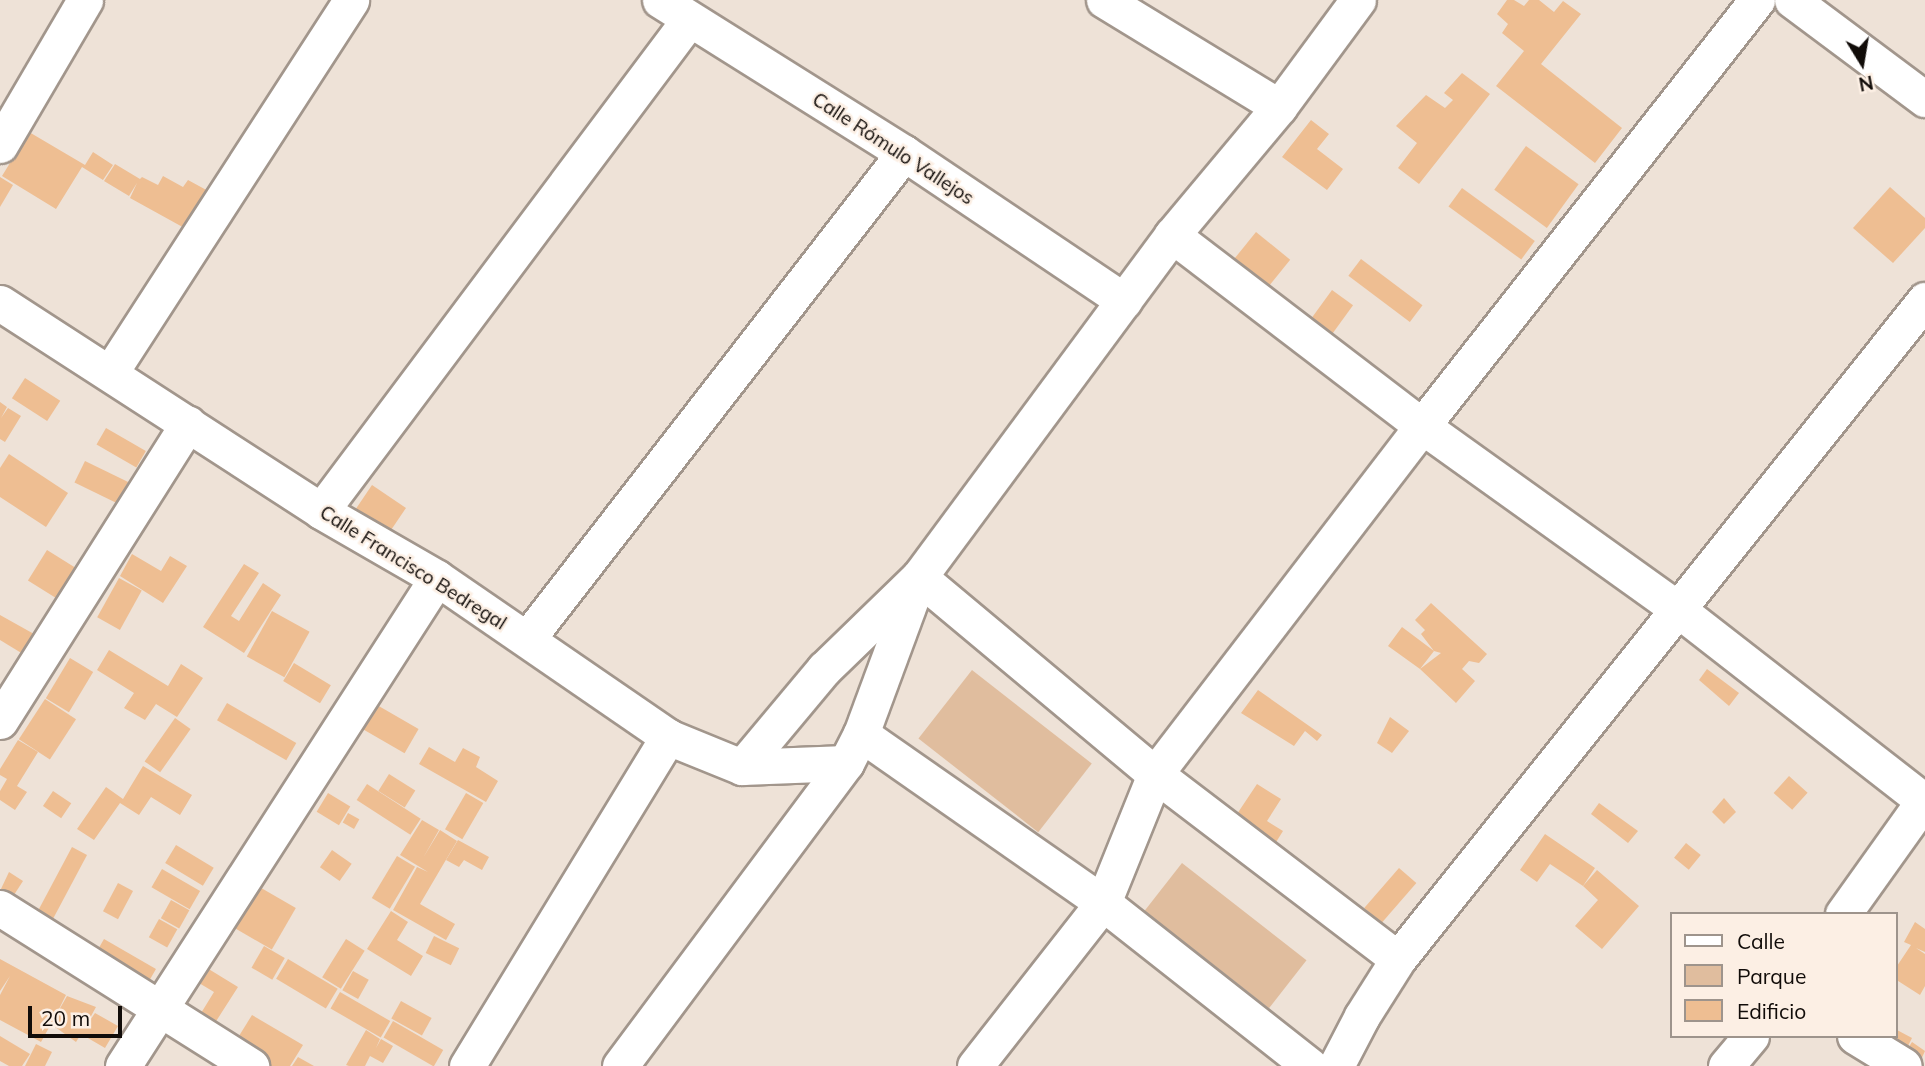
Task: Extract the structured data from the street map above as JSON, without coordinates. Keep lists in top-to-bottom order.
{
  "streets": {
    "street": ["Calle Rómulo Vallejos", "Calle Francisco Bedregal"]
  },
  "legend": ["Calle", "Parque", "Edificio"],
  "scale_bar": "20 m",
  "north": "bottom"
}
